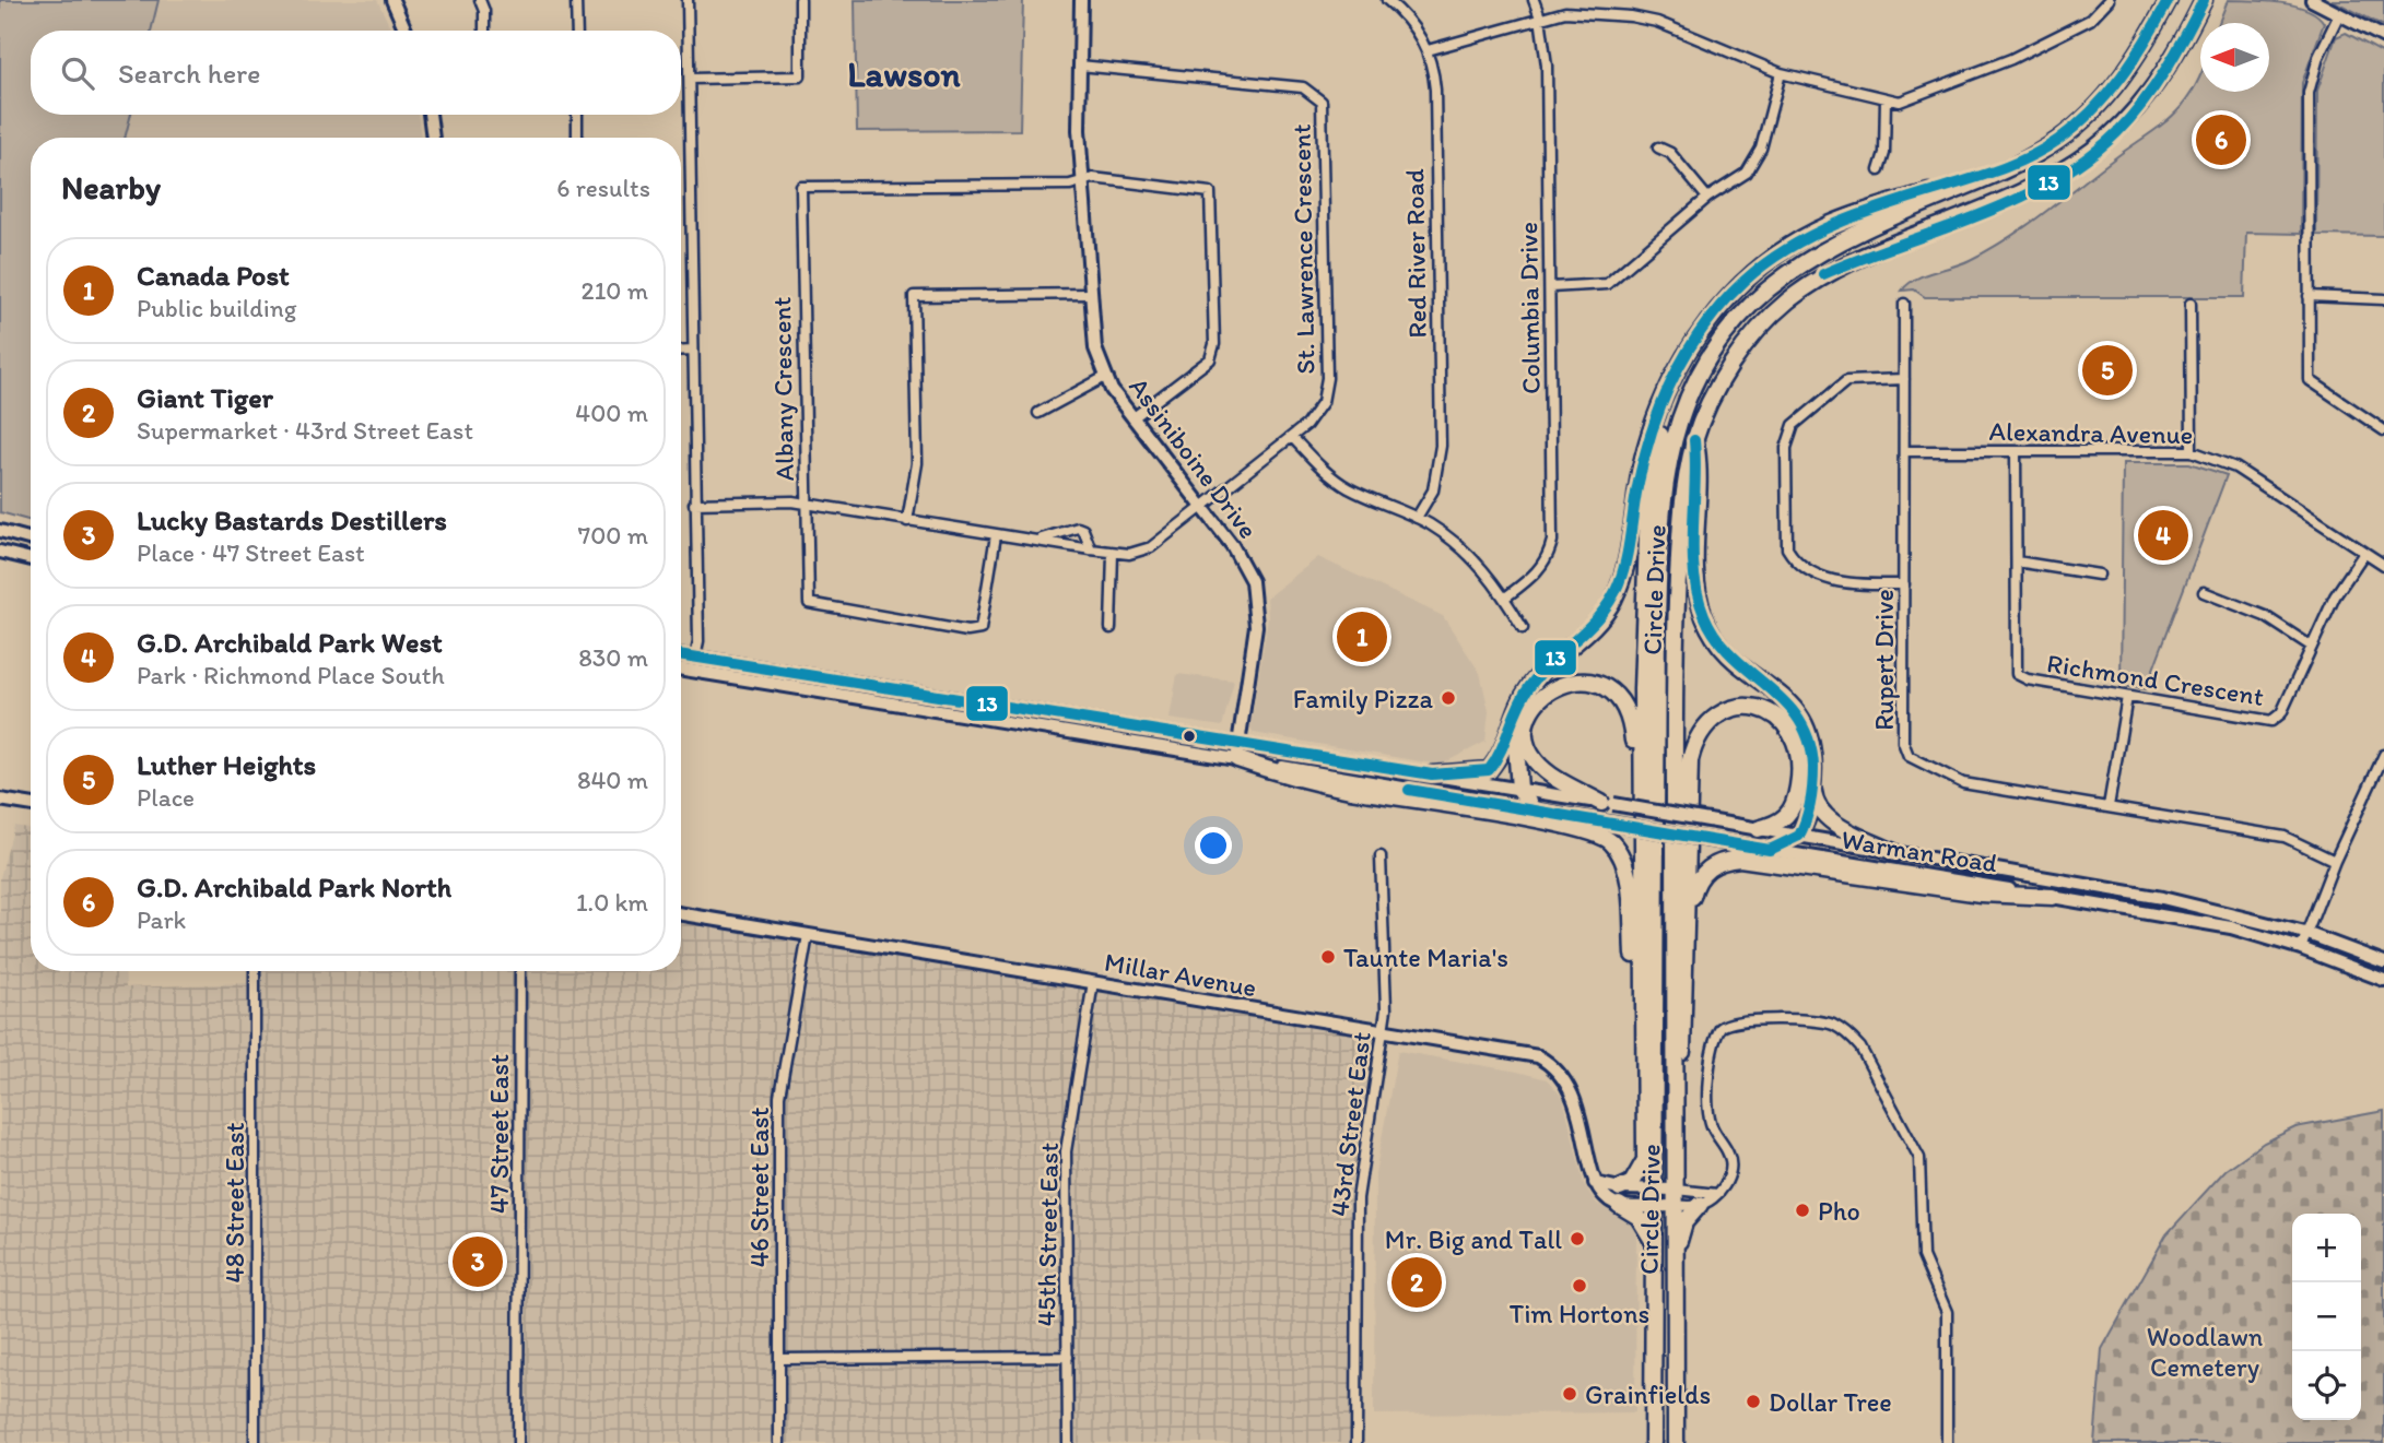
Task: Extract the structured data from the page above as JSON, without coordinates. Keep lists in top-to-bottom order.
{
  "streets": {
    "highway": ["Circle Drive"],
    "main road": ["Assiniboine Drive", "Warman Road", "Millar Avenue"],
    "street": [
      "St. Lawrence Crescent",
      "Red River Road",
      "Columbia Drive",
      "Albany Crescent",
      "Alexandra Avenue",
      "Rupert Drive",
      "Richmond Crescent",
      "43rd Street East",
      "47 Street East",
      "46 Street East",
      "48 Street East",
      "45th Street East"
    ]
  },
  "crossings": [
    ["St. Lawrence Crescent", "Albany Crescent"],
    ["St. Lawrence Crescent", "Assiniboine Drive"],
    ["Albany Crescent", "Assiniboine Drive"],
    ["Alexandra Avenue", "Rupert Drive"],
    ["Alexandra Avenue", "Richmond Crescent"],
    ["Assiniboine Drive", "Warman Road"],
    ["Millar Avenue", "43rd Street East"],
    ["Millar Avenue", "46 Street East"],
    ["Millar Avenue", "45th Street East"]
  ],
  "districts": ["Lawson"],
  "parks": ["Woodlawn Cemetery"],
  "places": [
    "Family Pizza",
    "Taunte Maria's",
    "Pho",
    "Mr. Big and Tall",
    "Tim Hortons",
    "Grainfields",
    "Dollar Tree"
  ],
  "lines": ["transit line 13"],
  "north": "left",
  "page": {
    "search": "Search here",
    "pins": [
      "6",
      "5",
      "4",
      "1",
      "3",
      "2"
    ],
    "heading": ["Nearby", "6 results"],
    "list": [
      {
        "mark": "1",
        "name": "Canada Post",
        "note": "Public building",
        "value": "210 m"
      },
      {
        "mark": "2",
        "name": "Giant Tiger",
        "note": "Supermarket · 43rd Street East",
        "value": "400 m"
      },
      {
        "mark": "3",
        "name": "Lucky Bastards Destillers",
        "note": "Place · 47 Street East",
        "value": "700 m"
      },
      {
        "mark": "4",
        "name": "G.D. Archibald Park West",
        "note": "Park · Richmond Place South",
        "value": "830 m"
      },
      {
        "mark": "5",
        "name": "Luther Heights",
        "note": "Place",
        "value": "840 m"
      },
      {
        "mark": "6",
        "name": "G.D. Archibald Park North",
        "note": "Park",
        "value": "1.0 km"
      }
    ],
    "map_buttons": ["+", "−"]
  }
}
